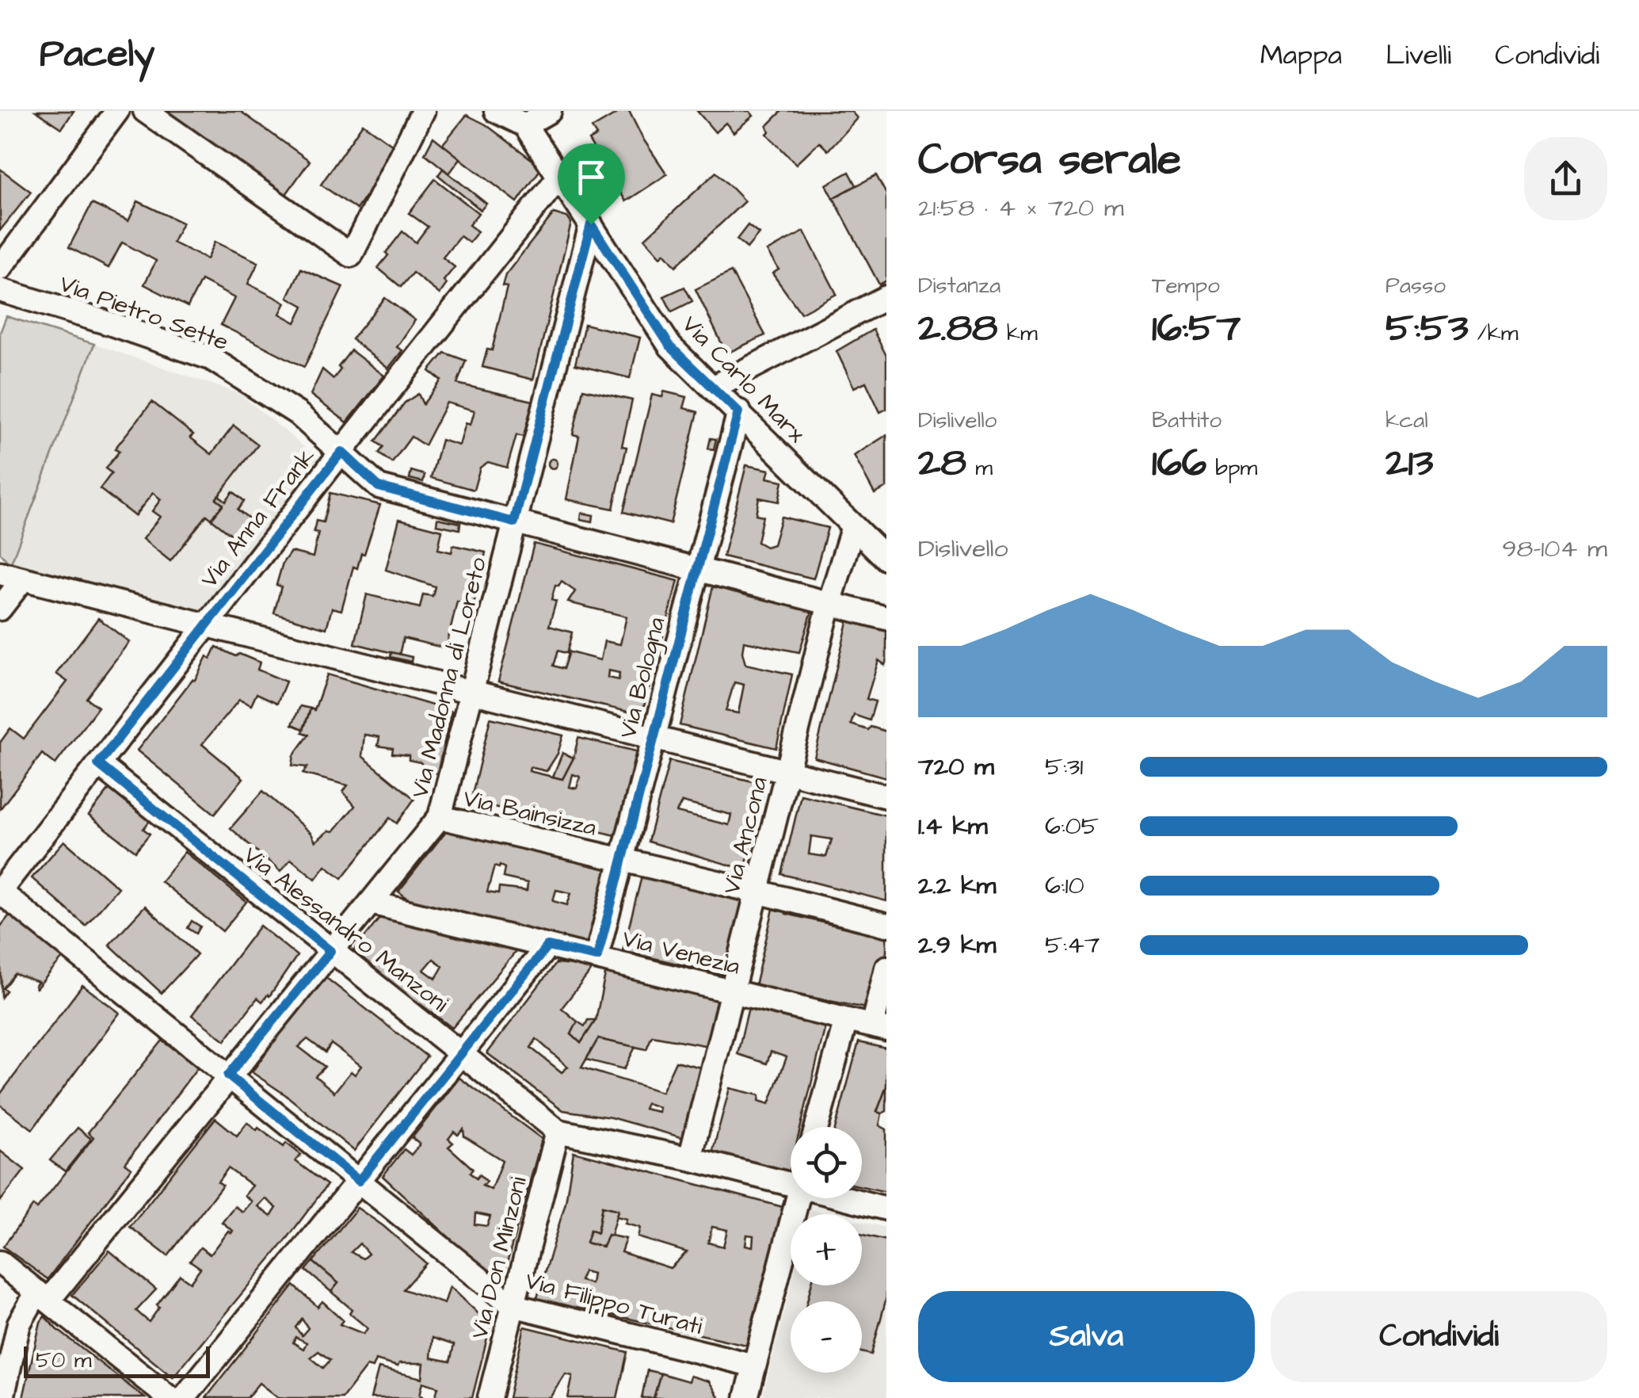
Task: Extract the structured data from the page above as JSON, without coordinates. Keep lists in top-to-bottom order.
{
  "streets": {
    "street": [
      "Via Pietro Sette",
      "Via Carlo Marx",
      "Via Anna Frank",
      "Via Madonna di Loreto",
      "Via Bologna",
      "Via Bainsizza",
      "Via Ancona",
      "Via Alessandro Manzoni",
      "Via Venezia",
      "Via Don Minzoni",
      "Via Filippo Turati"
    ]
  },
  "crossings": [
    ["Via Pietro Sette", "Via Anna Frank"],
    ["Via Pietro Sette", "Via Madonna di Loreto"],
    ["Via Pietro Sette", "Via Bologna"],
    ["Via Pietro Sette", "Via Ancona"],
    ["Via Carlo Marx", "Via Anna Frank"],
    ["Via Carlo Marx", "Via Madonna di Loreto"],
    ["Via Carlo Marx", "Via Bologna"],
    ["Via Carlo Marx", "Via Ancona"],
    ["Via Anna Frank", "Via Alessandro Manzoni"],
    ["Via Anna Frank", "Via Filippo Turati"],
    ["Via Madonna di Loreto", "Via Bainsizza"],
    ["Via Madonna di Loreto", "Via Alessandro Manzoni"],
    ["Via Madonna di Loreto", "Via Venezia"],
    ["Via Madonna di Loreto", "Via Filippo Turati"],
    ["Via Bologna", "Via Bainsizza"],
    ["Via Bologna", "Via Venezia"],
    ["Via Bainsizza", "Via Ancona"],
    ["Via Ancona", "Via Alessandro Manzoni"],
    ["Via Ancona", "Via Venezia"],
    ["Via Alessandro Manzoni", "Via Don Minzoni"],
    ["Via Don Minzoni", "Via Filippo Turati"]
  ],
  "scale_bar": "50 m",
  "page": {
    "header": "Pacely",
    "nav": ["Mappa", "Livelli", "Condividi"],
    "heading": ["Corsa serale", "21:58 · 4 × 720 m"],
    "stats": [
      ["Distanza", "2.88 km"],
      ["Tempo", "16:57"],
      ["Passo", "5:53 /km"],
      ["Dislivello", "28 m"],
      ["Battito", "166 bpm"],
      ["kcal", "213"]
    ],
    "chart": ["Dislivello", "98–104 m"],
    "list": [
      {
        "name": "720 m",
        "note": "5:31"
      },
      {
        "name": "1.4 km",
        "note": "6:05"
      },
      {
        "name": "2.2 km",
        "note": "6:10"
      },
      {
        "name": "2.9 km",
        "note": "5:47"
      }
    ],
    "map_buttons": ["+", "−"],
    "buttons": ["Salva", "Condividi"],
    "scale": "50 m"
  }
}
